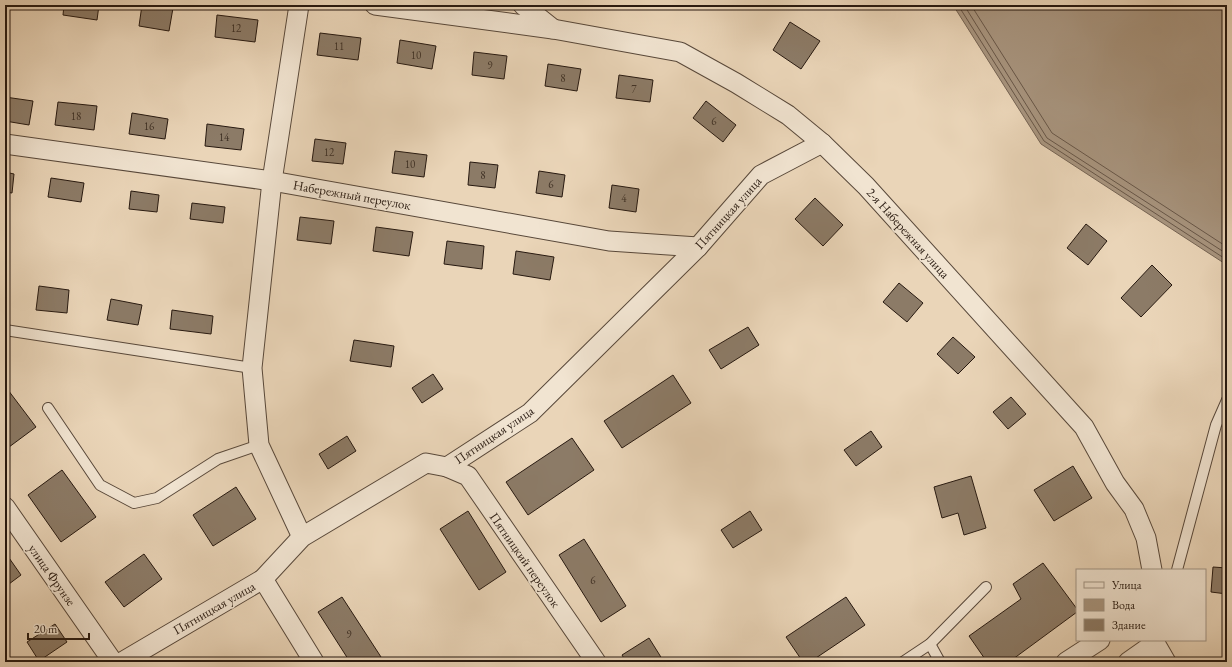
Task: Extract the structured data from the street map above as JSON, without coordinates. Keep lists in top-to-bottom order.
{
  "streets": {
    "street": [
      "Набережный переулок",
      "Пятницкая улица",
      "2-я Набережная улица",
      "Пятницкий переулок",
      "улица Фрунзе"
    ]
  },
  "crossings": [
    ["Набережный переулок", "Пятницкая улица"],
    ["Пятницкая улица", "2-я Набережная улица"],
    ["Пятницкая улица", "Пятницкий переулок"]
  ],
  "house_numbers": [
    "12",
    "11",
    "10",
    "9",
    "8",
    "7",
    "18",
    "6",
    "16",
    "14",
    "12",
    "10",
    "8",
    "6",
    "4",
    "6",
    "9"
  ],
  "legend": ["Улица", "Вода", "Здание"],
  "scale_bar": "20 m"
}
